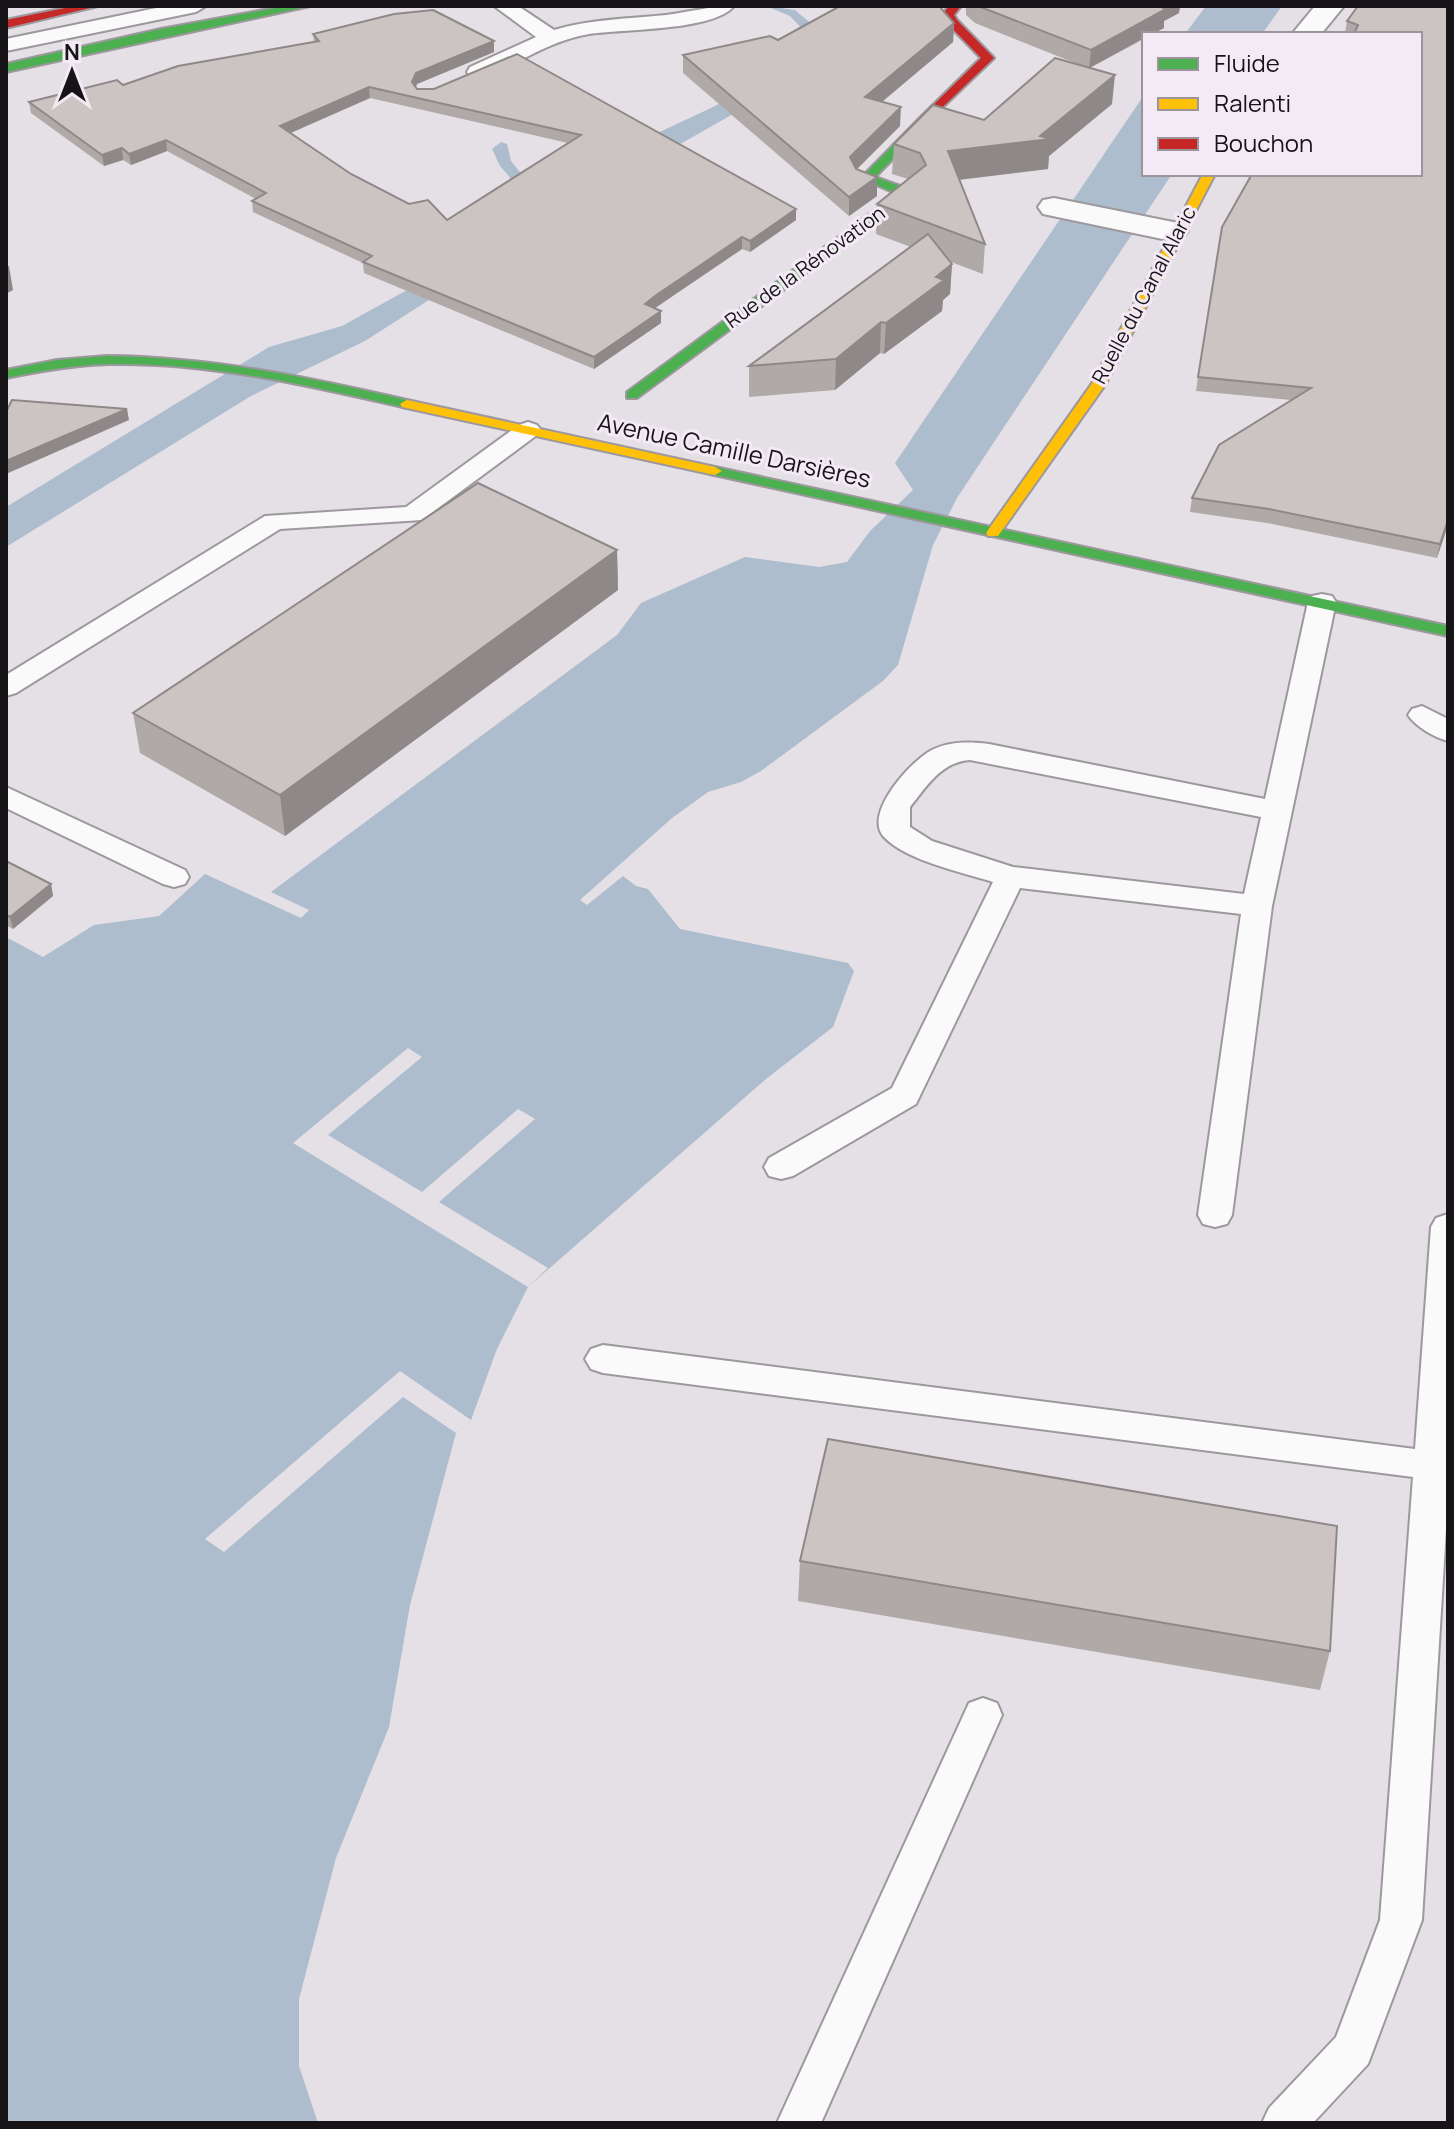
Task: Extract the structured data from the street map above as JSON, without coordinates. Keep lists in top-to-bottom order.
{
  "streets": {
    "main road": ["Rue de la Rénovation", "Ruelle du Canal Alaric", "Avenue Camille Darsières"]
  },
  "crossings": [
    ["Ruelle du Canal Alaric", "Avenue Camille Darsières"]
  ],
  "legend": ["Fluide", "Ralenti", "Bouchon"],
  "north": "top"
}
